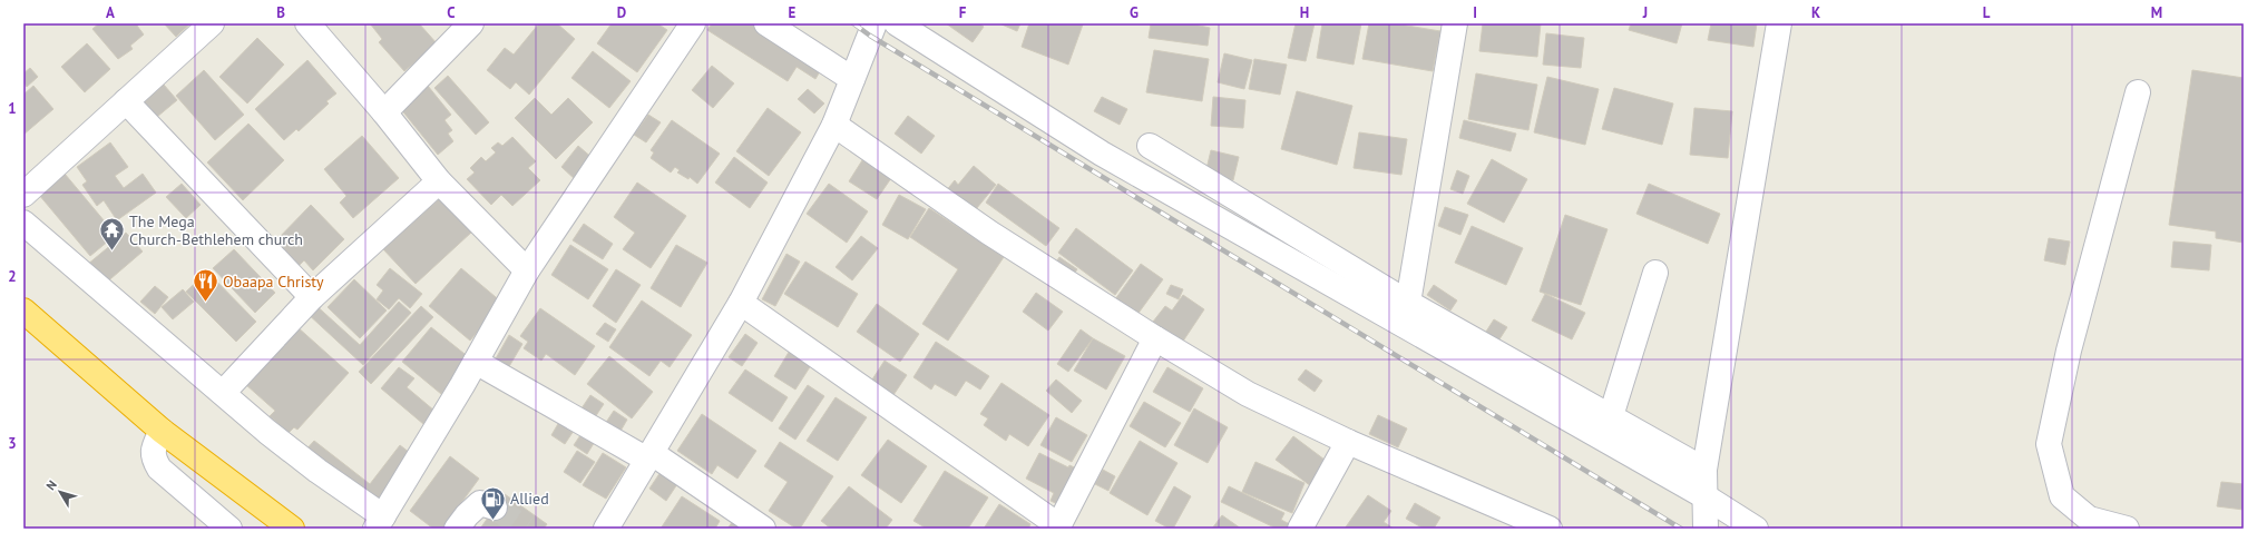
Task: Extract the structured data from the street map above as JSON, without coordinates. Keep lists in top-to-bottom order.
{
  "places": {
    "temple": ["The Mega Church-Bethlehem church"],
    "restaurant": ["Obaapa Christy"],
    "fuel station": ["Allied"]
  },
  "north": "top left",
  "grid": {
    "columns": [
      "A",
      "B",
      "C",
      "D",
      "E",
      "F",
      "G",
      "H",
      "I",
      "J",
      "K",
      "L",
      "M"
    ],
    "rows": ["1", "2", "3"]
  }
}
